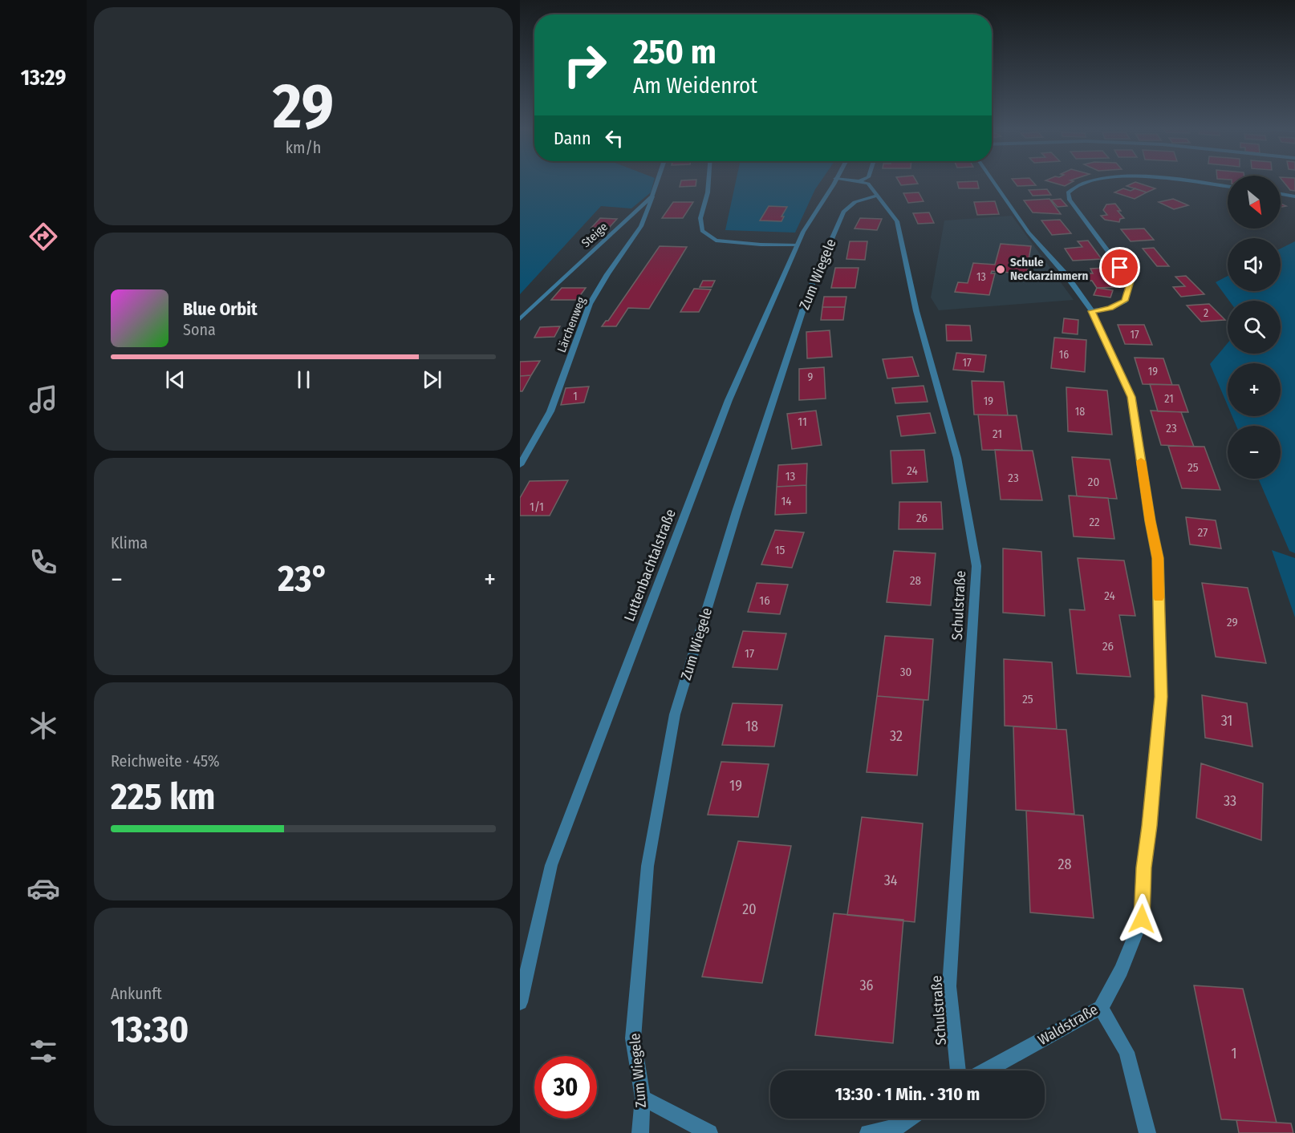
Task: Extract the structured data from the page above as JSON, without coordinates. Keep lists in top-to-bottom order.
{
  "streets": {
    "street": [
      "Steige",
      "Zum Wiegele",
      "Lärchenweg",
      "Luttenbachtalstraße",
      "Schulstraße",
      "Waldstraße"
    ]
  },
  "crossings": [
    ["Steige", "Lärchenweg"],
    ["Zum Wiegele", "Schulstraße"]
  ],
  "places": ["Schule Neckarzimmern"],
  "house_numbers": [
    "13",
    "2",
    "17",
    "16",
    "17",
    "19",
    "9",
    "1",
    "21",
    "19",
    "18",
    "11",
    "23",
    "21",
    "25",
    "24",
    "13",
    "23",
    "20",
    "14",
    "1/1",
    "26",
    "22",
    "27",
    "15",
    "28",
    "24",
    "16",
    "29",
    "26",
    "17",
    "30",
    "25",
    "31",
    "18",
    "32",
    "19",
    "33",
    "28",
    "34",
    "20",
    "36",
    "1"
  ],
  "north": "bottom right",
  "page": {
    "tabs": "13:29",
    "tile": [
      ["29", "km/h"],
      "Klima",
      ["Reichweite · 45%", "225 km"],
      ["Ankunft", "13:30"]
    ],
    "turn": ["250 m", "Am Weidenrot"],
    "then": "Dann",
    "map_buttons": ["+", "−"],
    "song": ["Blue Orbit", "Sona"],
    "heat": ["−", "23°", "+"],
    "limit": "30",
    "trip": "13:30 · 1 Min. · 310 m"
  }
}
